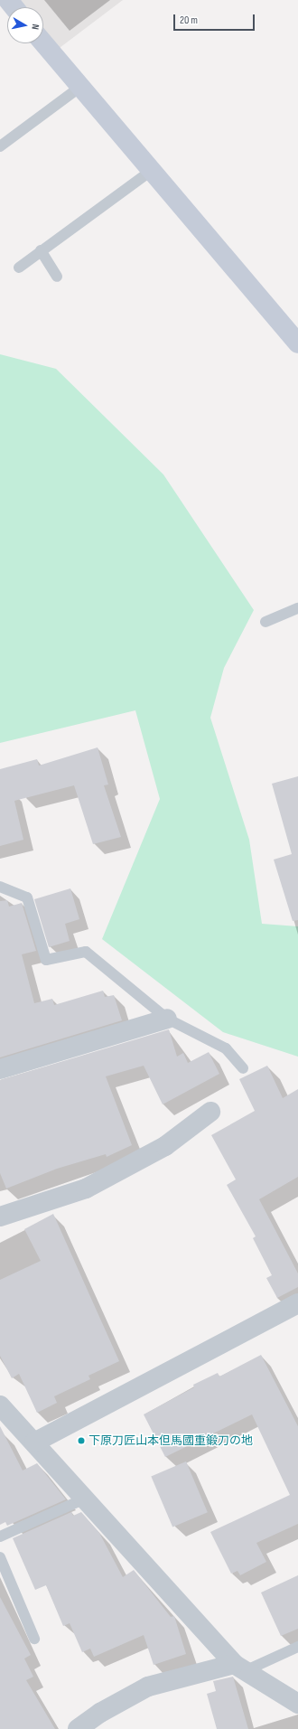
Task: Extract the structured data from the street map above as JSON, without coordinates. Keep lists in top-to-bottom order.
{
  "places": ["下原刀匠山本但馬國重鍛刀の地"],
  "scale_bar": "20 m",
  "north": "right"
}
